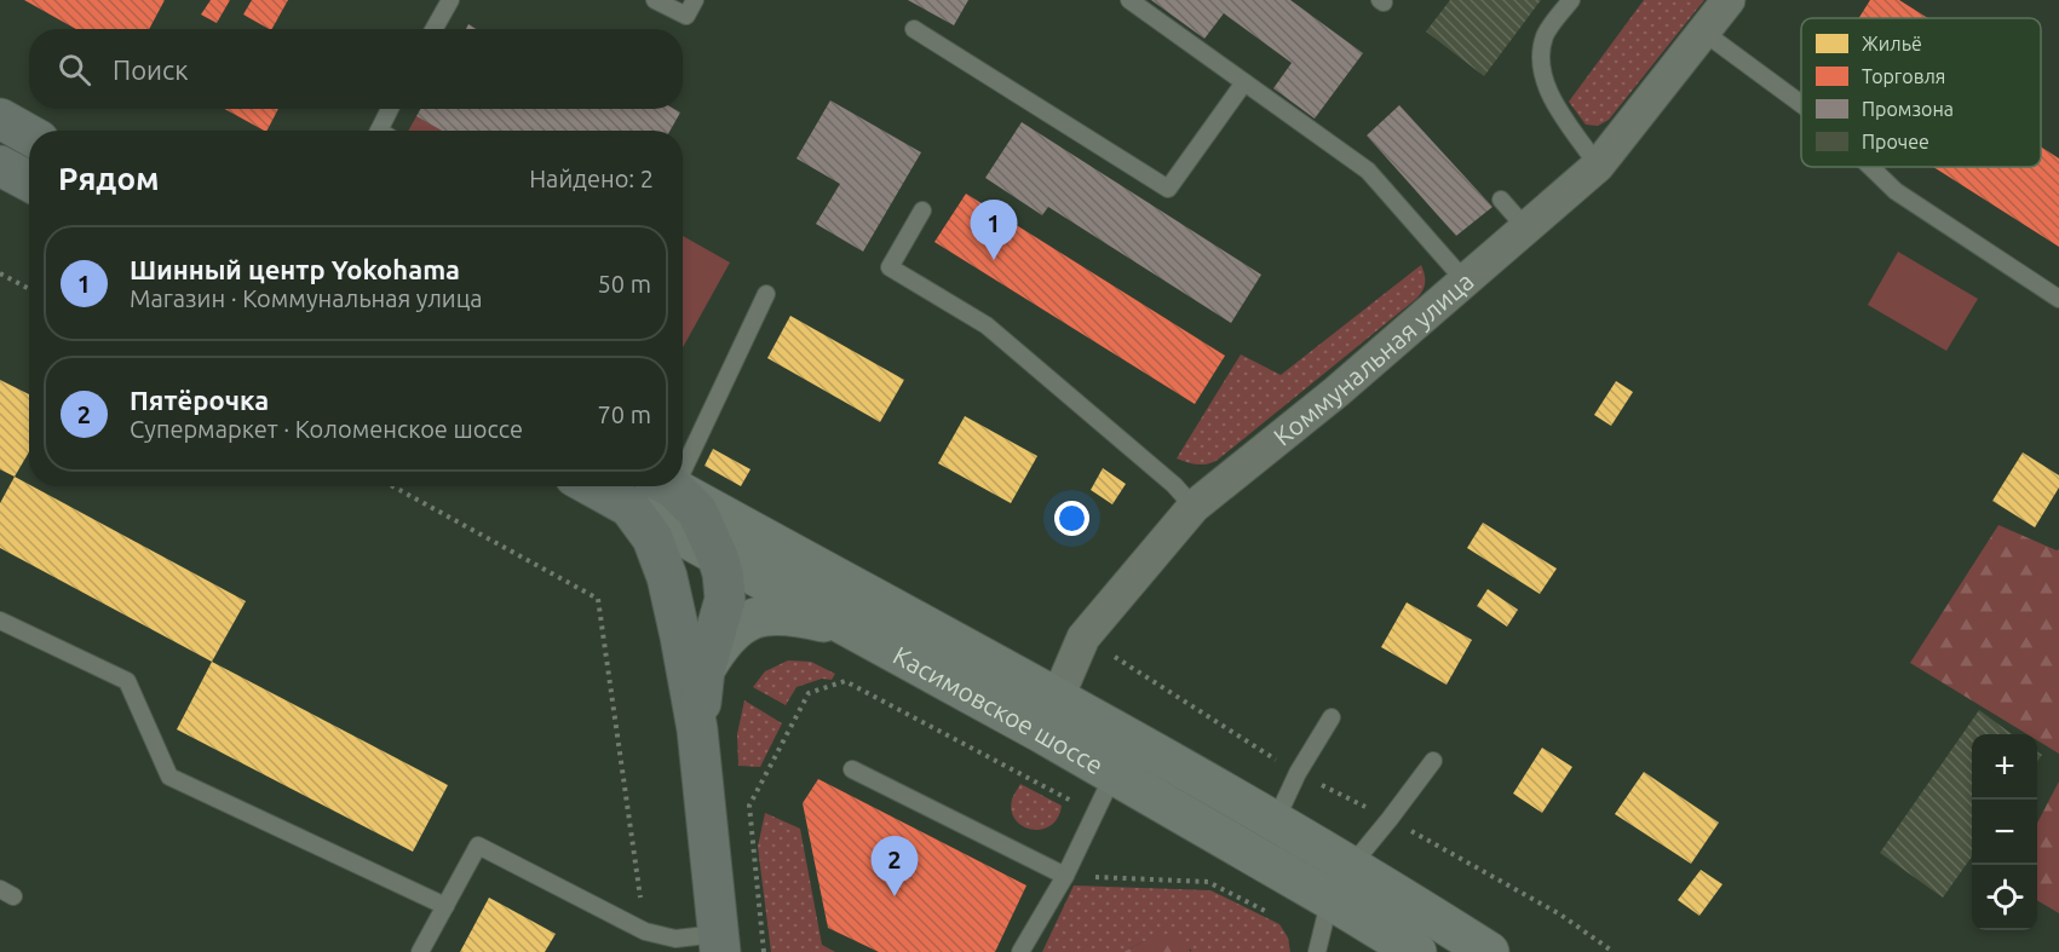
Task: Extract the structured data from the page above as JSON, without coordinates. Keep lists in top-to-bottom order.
{
  "streets": {
    "main road": ["Касимовское шоссе"],
    "street": ["Коммунальная улица"]
  },
  "crossings": [
    ["Коммунальная улица", "Касимовское шоссе"]
  ],
  "legend": [
    "Жильё",
    "Торговля",
    "Промзона",
    "Прочее"
  ],
  "page": {
    "search": "Поиск",
    "heading": ["Рядом", "Найдено: 2"],
    "pins": ["1", "2"],
    "list": [
      {
        "mark": "1",
        "name": "Шинный центр Yokohama",
        "note": "Магазин · Коммунальная улица",
        "value": "50 m"
      },
      {
        "mark": "2",
        "name": "Пятёрочка",
        "note": "Супермаркет · Коломенское шоссе",
        "value": "70 m"
      }
    ],
    "map_buttons": ["+", "−"]
  }
}
